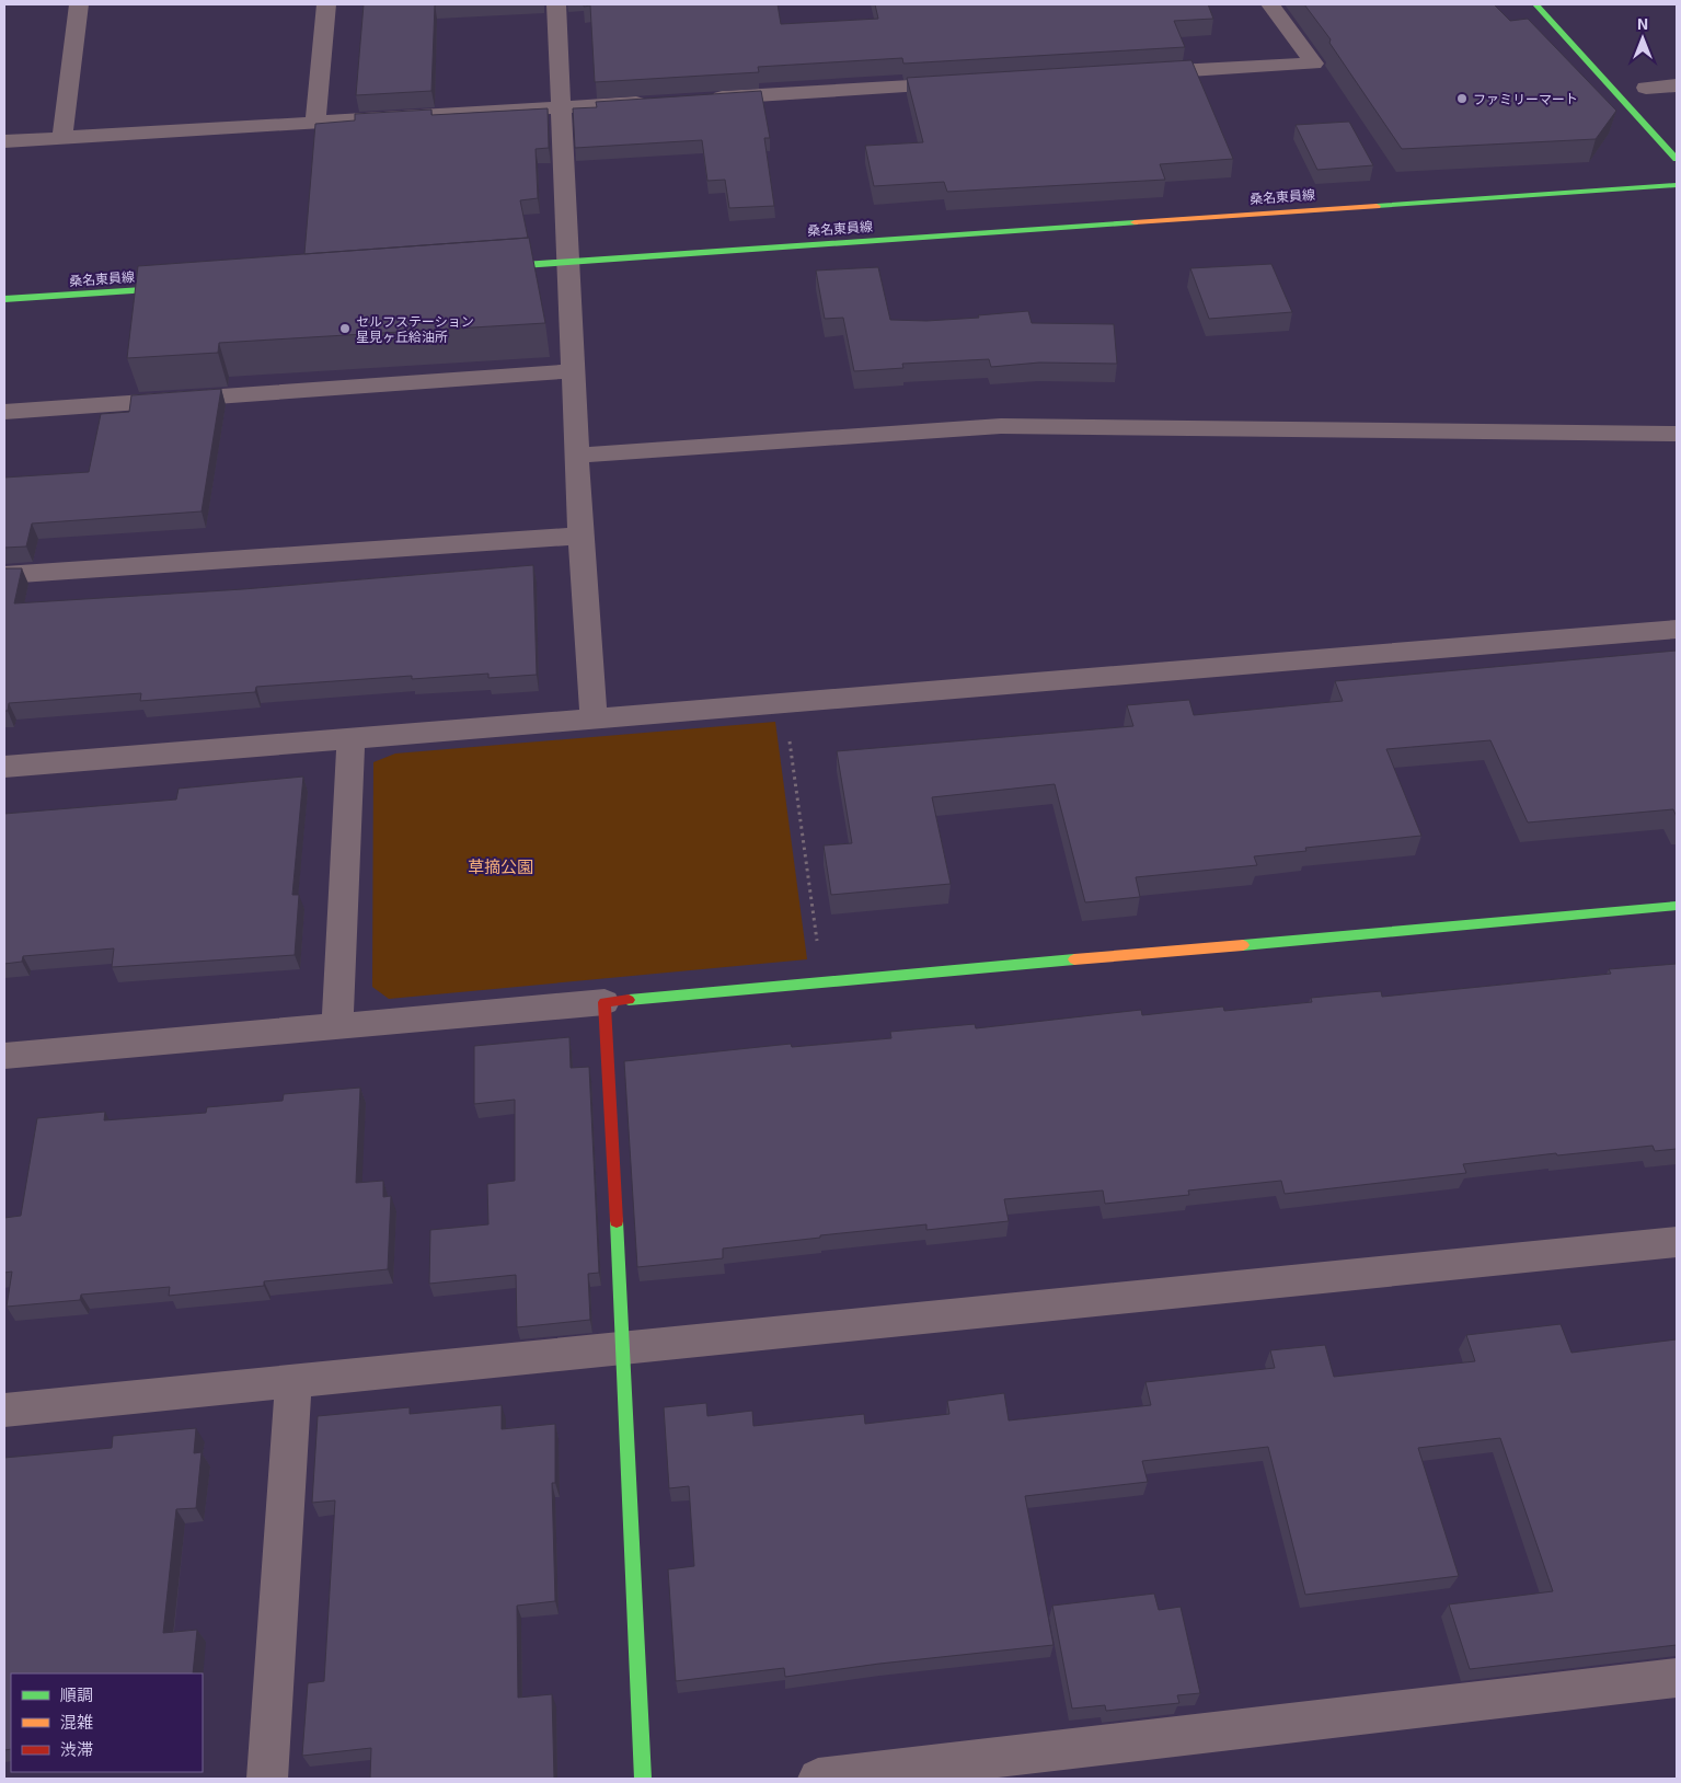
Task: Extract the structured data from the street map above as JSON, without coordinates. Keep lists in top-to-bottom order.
{
  "streets": {
    "street": ["桑名東員線"]
  },
  "parks": ["草摘公園"],
  "places": ["ファミリーマート", "セルフステーション 星見ヶ丘給油所"],
  "legend": ["順調", "混雑", "渋滞"],
  "north": "top"
}
